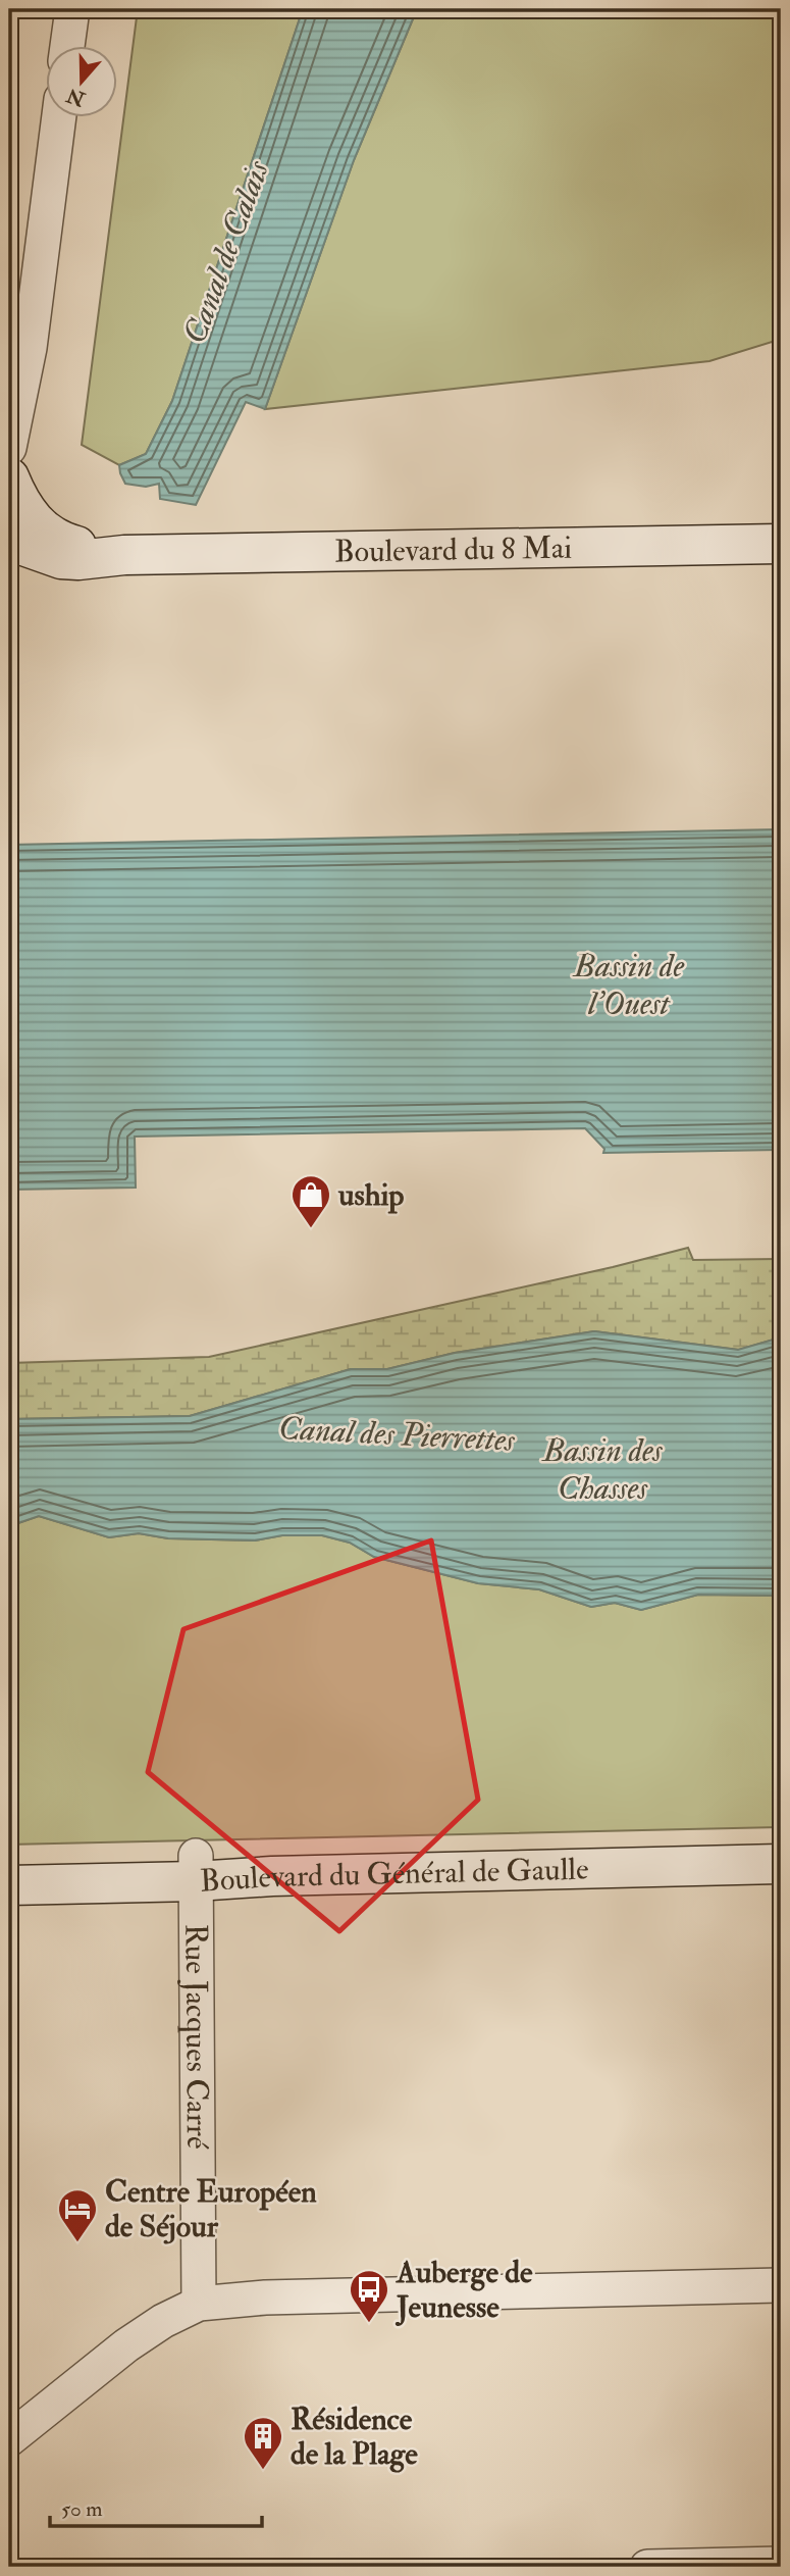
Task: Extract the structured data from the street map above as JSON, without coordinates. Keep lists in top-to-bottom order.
{
  "streets": {
    "street": ["Boulevard du 8 Mai", "Boulevard du Général de Gaulle", "Rue Jacques Carré"]
  },
  "crossings": [
    ["Boulevard du Général de Gaulle", "Rue Jacques Carré"]
  ],
  "water": [
    "Canal de Calais",
    "Bassin de l'Ouest",
    "Canal des Pierrettes",
    "Bassin des Chasses"
  ],
  "places": {
    "shop": ["uship"],
    "hotel": ["Centre Européen de Séjour"],
    "bus stop": ["Auberge de Jeunesse"],
    "building": ["Résidence de la Plage"]
  },
  "scale_bar": "50 m",
  "north": "bottom"
}
